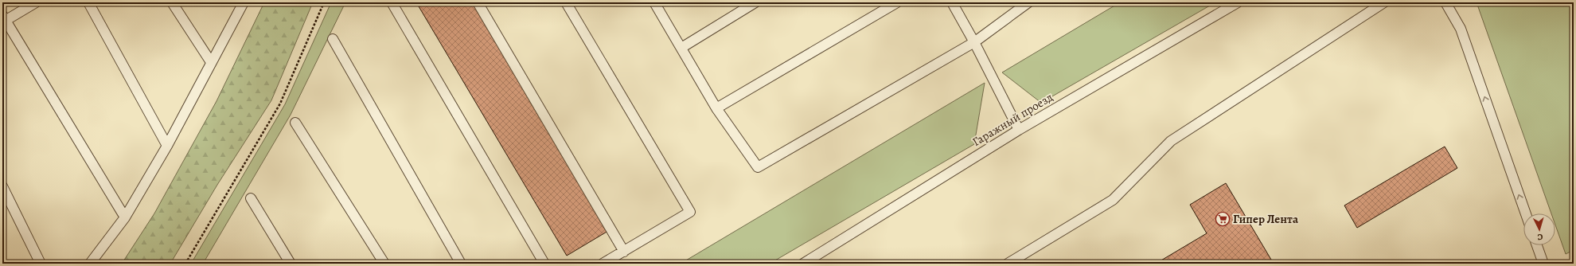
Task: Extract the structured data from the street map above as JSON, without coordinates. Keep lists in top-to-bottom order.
{
  "streets": {
    "lane": ["Гаражный проезд"]
  },
  "places": {
    "supermarket": ["Гипер Лента"]
  },
  "north": "bottom"
}
